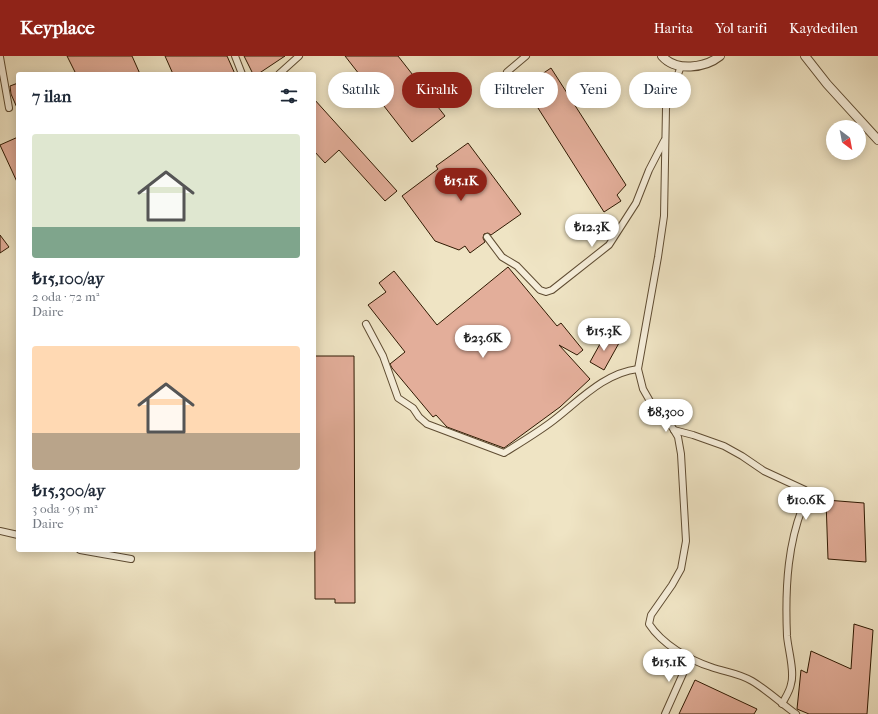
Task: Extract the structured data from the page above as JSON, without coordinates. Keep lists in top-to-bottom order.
{
  "north": "bottom right",
  "page": {
    "header": "Keyplace",
    "nav": ["Harita", "Yol tarifi", "Kaydedilen"],
    "chip": [
      "Satılık",
      "Kiralık",
      "Filtreler",
      "Yeni",
      "Daire"
    ],
    "heading": "7 ilan",
    "list": [
      {
        "name": "₺15,100/ay",
        "note": "2 oda · 72 m² · Daire"
      },
      {
        "name": "₺15,300/ay",
        "note": "3 oda · 95 m² · Daire"
      }
    ],
    "price": [
      "₺15.1K",
      "₺12.3K",
      "₺15.3K",
      "₺23.6K",
      "₺8,300",
      "₺10.6K",
      "₺15.1K"
    ]
  }
}
